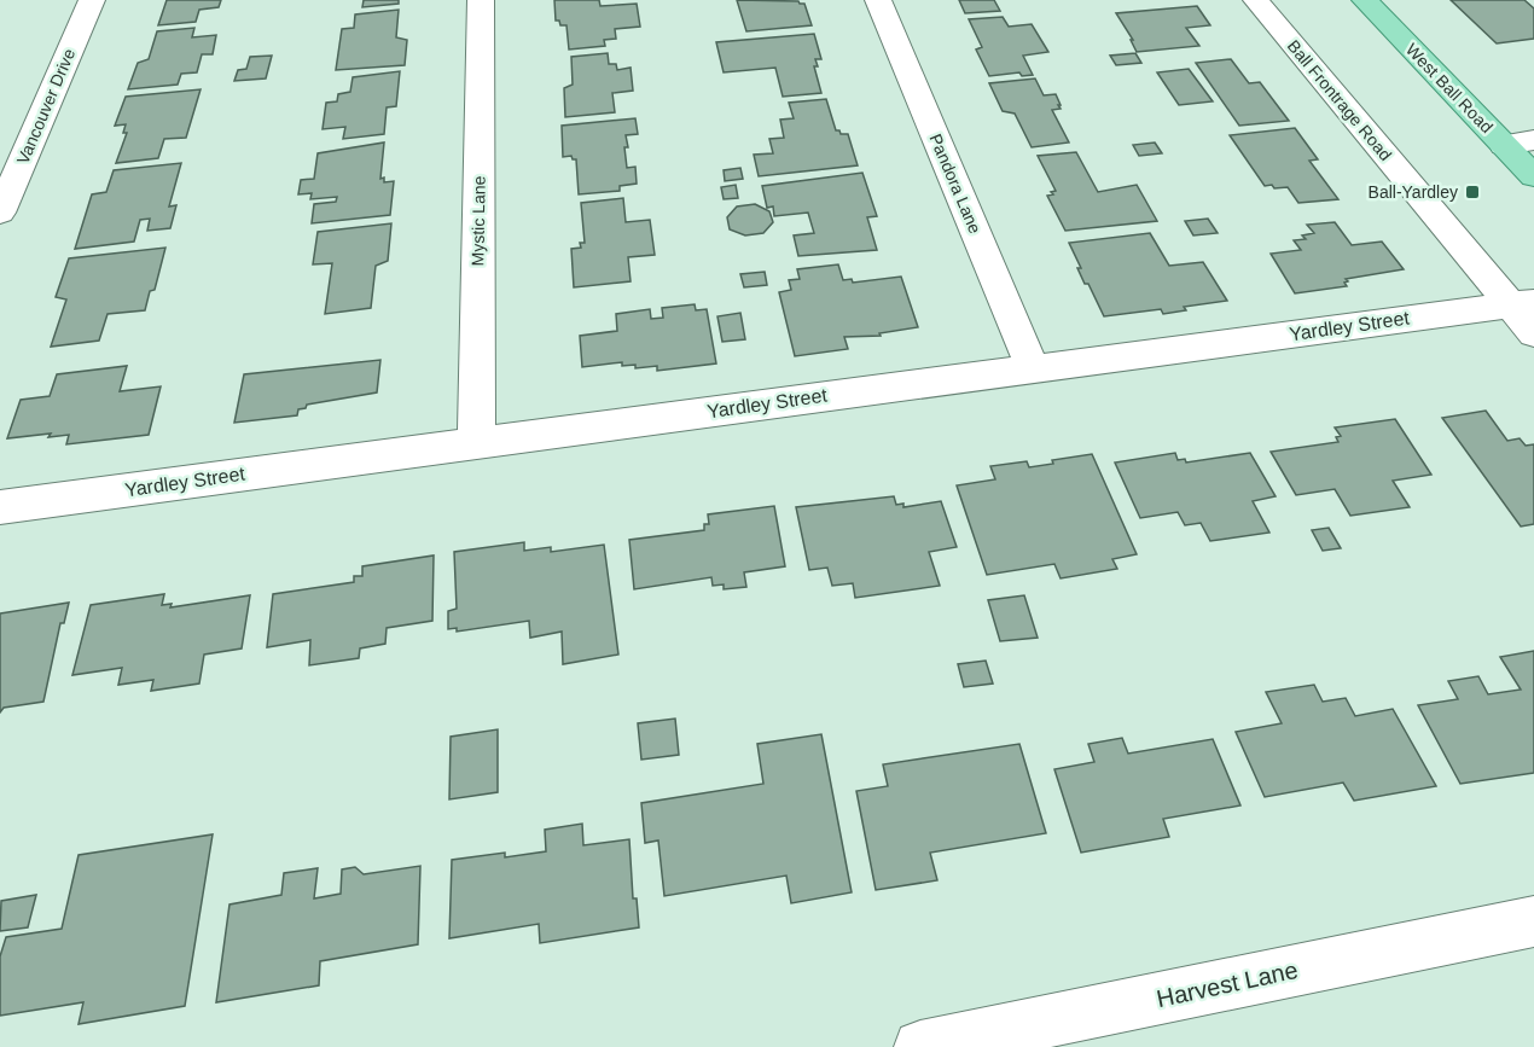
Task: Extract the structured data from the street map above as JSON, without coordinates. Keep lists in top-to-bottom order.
{
  "streets": {
    "main road": ["West Ball Road"],
    "street": [
      "Ball Frontrage Road",
      "Vancouver Drive",
      "Pandora Lane",
      "Mystic Lane",
      "Yardley Street",
      "Harvest Lane"
    ]
  },
  "crossings": [
    ["Ball Frontrage Road", "Yardley Street"],
    ["Pandora Lane", "Yardley Street"],
    ["Mystic Lane", "Yardley Street"]
  ],
  "places": {
    "transit": ["Ball-Yardley"]
  }
}
